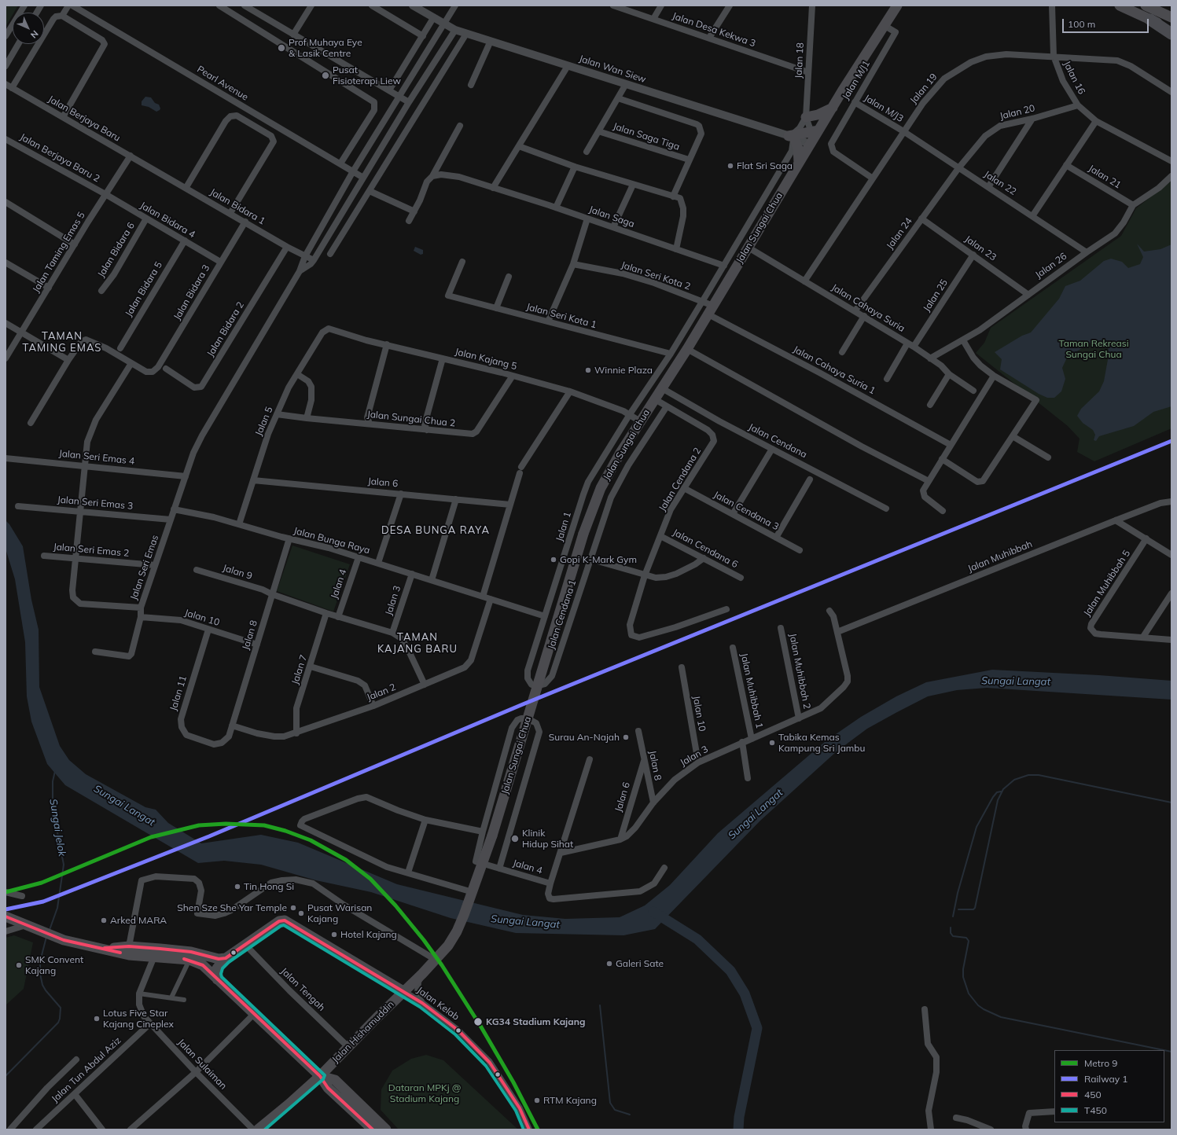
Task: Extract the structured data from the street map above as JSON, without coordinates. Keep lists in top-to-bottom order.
{
  "streets": {
    "main road": ["Jalan Sungai Chua", "Jalan Hishamuddin"],
    "street": [
      "Jalan Desa Kekwa 3",
      "Jalan 18",
      "Jalan Wan Siew",
      "Jalan 16",
      "Jalan M/J1",
      "Pearl Avenue",
      "Jalan 19",
      "Jalan M/J3",
      "Jalan 20",
      "Jalan Berjaya Baru",
      "Jalan Saga Tiga",
      "Jalan Berjaya Baru 2",
      "Jalan 21",
      "Jalan 22",
      "Jalan Bidara 1",
      "Jalan Saga",
      "Jalan Bidara 4",
      "Jalan 24",
      "Jalan 23",
      "Jalan Bidara 6",
      "Jalan Taming Emas 5",
      "Jalan 26",
      "Jalan Seri Kota 2",
      "Jalan Bidara 5",
      "Jalan Bidara 3",
      "Jalan 25",
      "Jalan Cahaya Suria",
      "Jalan Seri Kota 1",
      "Jalan Bidara 2",
      "Jalan Kajang 5",
      "Jalan Cahaya Suria 1",
      "Jalan Sungai Chua 2",
      "Jalan 5",
      "Jalan Cendana",
      "Jalan Seri Emas 4",
      "Jalan Cendana 2",
      "Jalan 6",
      "Jalan Seri Emas 3",
      "Jalan Cendana 3",
      "Jalan 1",
      "Jalan Bunga Raya",
      "Jalan Cendana 6",
      "Jalan Seri Emas 2",
      "Jalan Muhibbah",
      "Jalan Seri Emas",
      "Jalan 9",
      "Jalan Muhibbah 5",
      "Jalan 4",
      "Jalan 3",
      "Jalan Cendana 1",
      "Jalan 10",
      "Jalan 8",
      "Jalan 7",
      "Jalan Muhibbah 2",
      "Jalan Muhibbah 1",
      "Jalan 2",
      "Jalan 11",
      "Jalan Tengah",
      "Jalan Kelab",
      "Jalan Sulaiman",
      "Jalan Tun Abdul Aziz"
    ]
  },
  "crossings": [
    ["Jalan Desa Kekwa 3", "Jalan 18"],
    ["Jalan Wan Siew", "Jalan 1"],
    ["Jalan 16", "Jalan 19"],
    ["Jalan 16", "Jalan 20"],
    ["Jalan M/J1", "Jalan 19"],
    ["Jalan M/J1", "Jalan M/J3"],
    ["Jalan M/J1", "Jalan Sungai Chua"],
    ["Jalan 19", "Jalan M/J3"],
    ["Jalan 19", "Jalan 22"],
    ["Jalan 19", "Jalan Cahaya Suria"],
    ["Jalan M/J3", "Jalan 22"],
    ["Jalan 20", "Jalan 22"],
    ["Jalan 20", "Jalan 24"],
    ["Jalan Berjaya Baru", "Jalan Bidara 1"],
    ["Jalan Berjaya Baru", "Jalan Taming Emas 5"],
    ["Jalan Berjaya Baru 2", "Jalan Bidara 4"],
    ["Jalan Berjaya Baru 2", "Jalan Taming Emas 5"],
    ["Jalan 21", "Jalan 26"],
    ["Jalan 22", "Jalan 24"],
    ["Jalan 22", "Jalan 26"],
    ["Jalan Bidara 1", "Jalan Bidara 3"],
    ["Jalan Bidara 1", "Jalan Bidara 2"],
    ["Jalan Saga", "Jalan 1"],
    ["Jalan Bidara 4", "Jalan Bidara 6"],
    ["Jalan Bidara 4", "Jalan Taming Emas 5"],
    ["Jalan Bidara 4", "Jalan Bidara 5"],
    ["Jalan Bidara 4", "Jalan Bidara 3"],
    ["Jalan Sungai Chua", "Jalan Seri Kota 2"],
    ["Jalan Sungai Chua", "Jalan Cahaya Suria"],
    ["Jalan Sungai Chua", "Jalan Kajang 5"],
    ["Jalan Sungai Chua", "Jalan Cahaya Suria 1"],
    ["Jalan Sungai Chua", "Jalan Cendana"],
    ["Jalan Sungai Chua", "Jalan 4"],
    ["Jalan Sungai Chua", "Jalan Hishamuddin"],
    ["Jalan 24", "Jalan 23"],
    ["Jalan 24", "Jalan Cahaya Suria"],
    ["Jalan 23", "Jalan 26"],
    ["Jalan 23", "Jalan 25"],
    ["Jalan 26", "Jalan Cahaya Suria"],
    ["Jalan Seri Kota 2", "Jalan Cahaya Suria 1"],
    ["Jalan Seri Kota 2", "Jalan 1"],
    ["Jalan 25", "Jalan Cahaya Suria"],
    ["Jalan Seri Kota 1", "Jalan 1"],
    ["Jalan Kajang 5", "Jalan Sungai Chua 2"],
    ["Jalan Kajang 5", "Jalan 5"],
    ["Jalan Kajang 5", "Jalan 1"],
    ["Jalan Sungai Chua 2", "Jalan 5"],
    ["Jalan 5", "Jalan 6"],
    ["Jalan 5", "Jalan Bunga Raya"],
    ["Jalan Seri Emas 4", "Jalan Seri Emas"],
    ["Jalan Cendana 2", "Jalan Cendana 3"],
    ["Jalan Cendana 2", "Jalan Cendana 6"],
    ["Jalan Cendana 2", "Jalan Cendana 1"],
    ["Jalan 6", "Jalan 3"],
    ["Jalan 6", "Jalan 8"],
    ["Jalan Seri Emas 3", "Jalan Seri Emas"],
    ["Jalan 1", "Jalan Bunga Raya"],
    ["Jalan 1", "Jalan Cendana 1"],
    ["Jalan Bunga Raya", "Jalan Seri Emas"],
    ["Jalan Bunga Raya", "Jalan 4"],
    ["Jalan Bunga Raya", "Jalan 3"],
    ["Jalan Bunga Raya", "Jalan 8"],
    ["Jalan Bunga Raya", "Jalan 2"],
    ["Jalan Seri Emas 2", "Jalan Seri Emas"],
    ["Jalan Muhibbah", "Jalan 3"],
    ["Jalan Seri Emas", "Jalan 10"],
    ["Jalan 9", "Jalan 8"],
    ["Jalan 4", "Jalan 3"],
    ["Jalan 3", "Jalan 10"],
    ["Jalan 3", "Jalan 8"],
    ["Jalan 3", "Jalan Muhibbah 2"],
    ["Jalan 3", "Jalan Muhibbah 1"],
    ["Jalan 10", "Jalan 8"],
    ["Jalan 10", "Jalan 11"],
    ["Jalan 8", "Jalan 2"],
    ["Jalan 8", "Jalan 11"],
    ["Jalan 7", "Jalan 2"],
    ["Jalan Tengah", "Jalan Hishamuddin"],
    ["Jalan Kelab", "Jalan Hishamuddin"],
    ["Jalan Sulaiman", "Jalan Tun Abdul Aziz"]
  ],
  "districts": ["TAMAN TAMING EMAS", "DESA BUNGA RAYA", "TAMAN KAJANG BARU"],
  "water": ["Sungai Langat", "Sungai Jelok"],
  "parks": ["Taman Rekreasi Sungai Chua", "Dataran MPKj @ Stadium Kajang"],
  "places": [
    "Prof Muhaya Eye & Lasik Centre",
    "Pusat Fisioterapi Liew",
    "Flat Sri Saga",
    "Winnie Plaza",
    "Gopi K-Mark Gym",
    "Surau An-Najah",
    "Tabika Kemas Kampung Sri Jambu",
    "Klinik Hidup Sihat",
    "Tin Hong Si",
    "Shen Sze She Yar Temple",
    "Pusat Warisan Kajang",
    "Arked MARA",
    "Hotel Kajang",
    "Galeri Sate",
    "SMK Convent Kajang",
    "Lotus Five Star Kajang Cineplex",
    "KG34 Stadium Kajang",
    "RTM Kajang"
  ],
  "lines": [
    "rail line 1",
    "metro line 9",
    "transit line 450",
    "transit line T450"
  ],
  "legend": [
    "Metro 9",
    "Railway 1",
    "450",
    "T450"
  ],
  "scale_bar": "100 m",
  "north": "bottom right"
}
